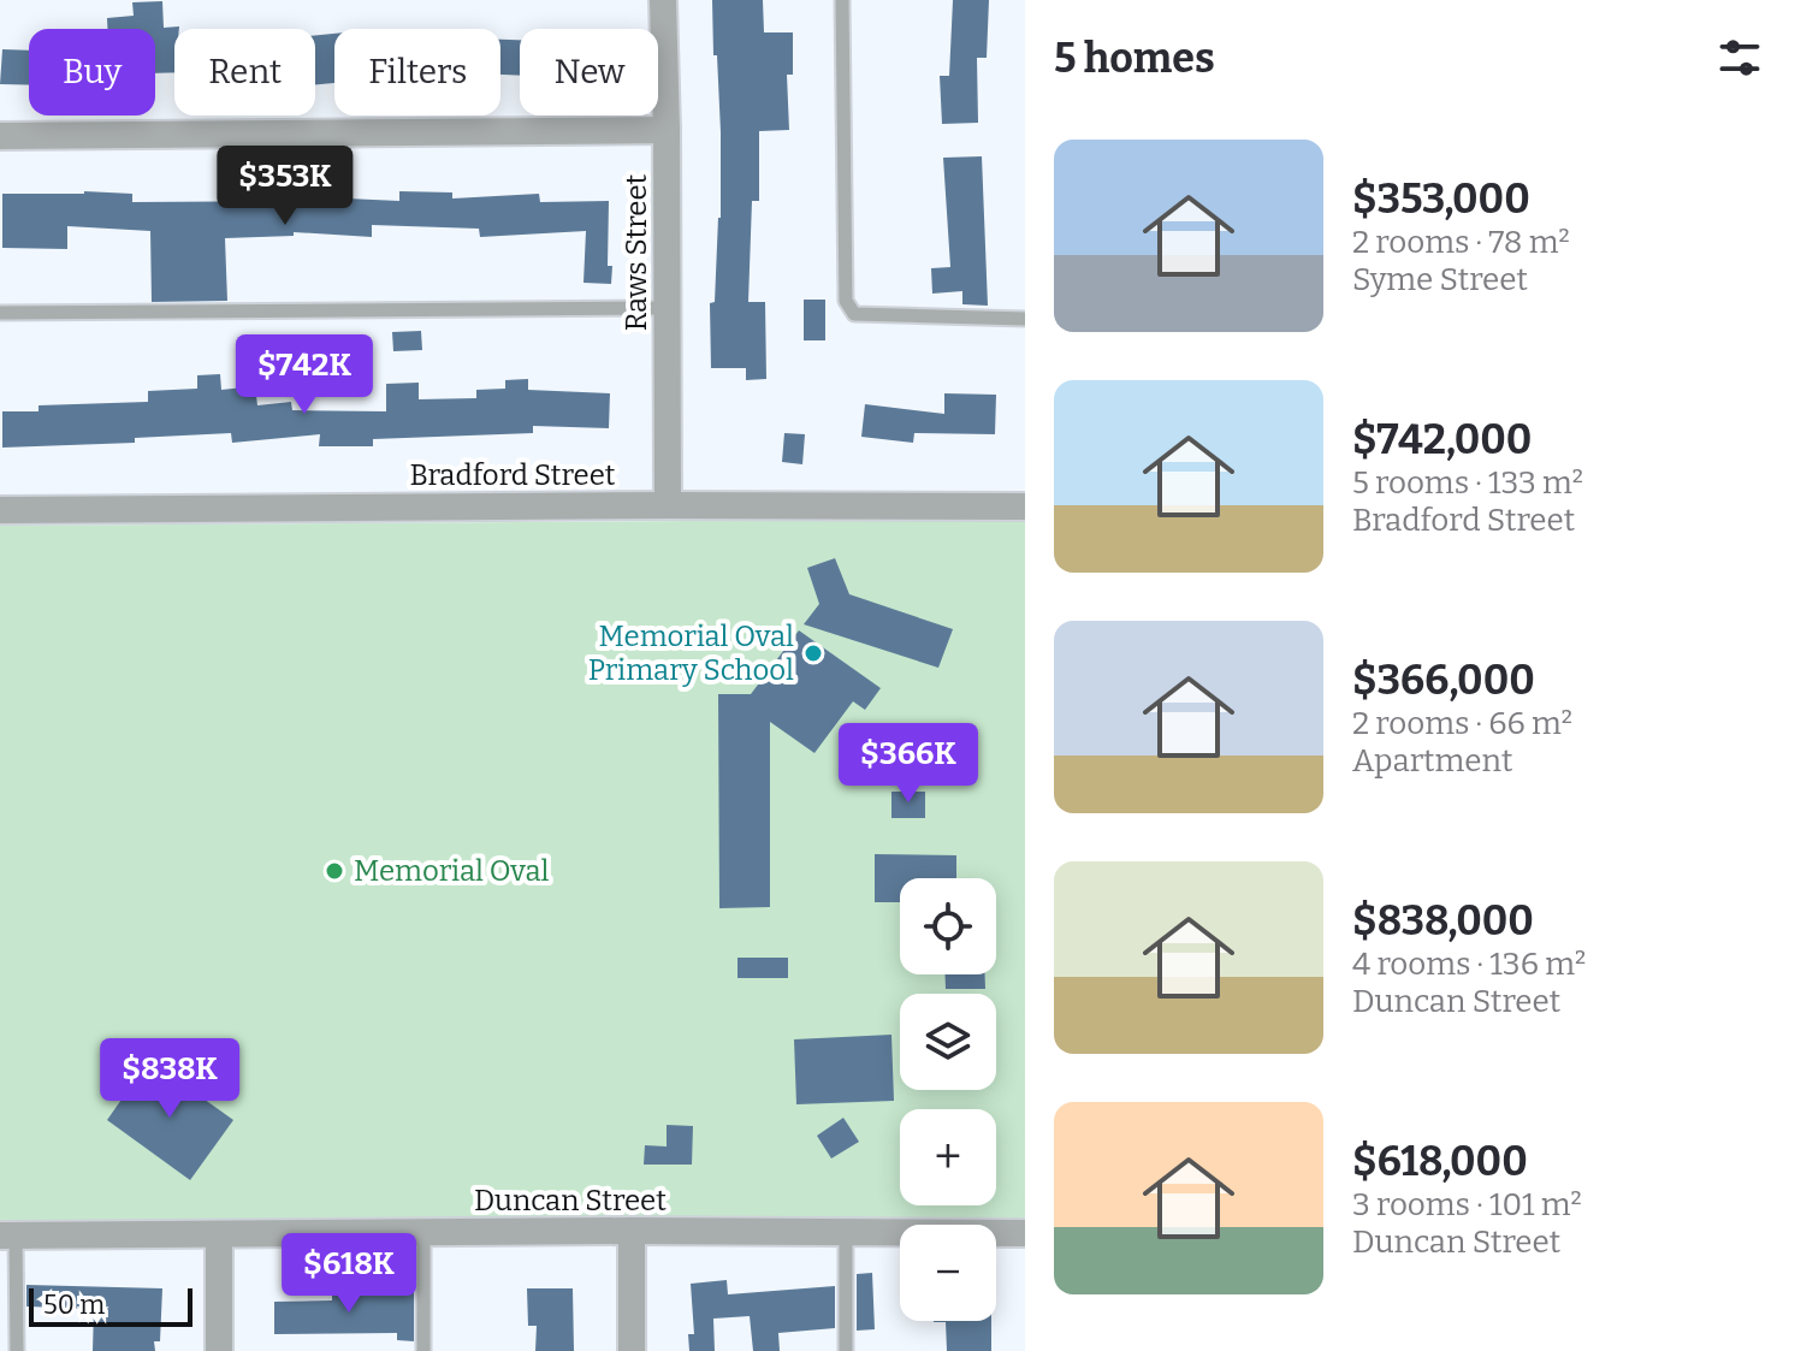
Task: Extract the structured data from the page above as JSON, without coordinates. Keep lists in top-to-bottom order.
{
  "streets": {
    "street": ["Raws Street", "Bradford Street", "Duncan Street"]
  },
  "crossings": [
    ["Raws Street", "Bradford Street"]
  ],
  "places": ["Memorial Oval Primary School", "Memorial Oval"],
  "scale_bar": "50 m",
  "page": {
    "heading": "5 homes",
    "chip": [
      "Buy",
      "Rent",
      "Filters",
      "New"
    ],
    "list": [
      {
        "name": "$353,000",
        "note": "2 rooms · 78 m² · Syme Street"
      },
      {
        "name": "$742,000",
        "note": "5 rooms · 133 m² · Bradford Street"
      },
      {
        "name": "$366,000",
        "note": "2 rooms · 66 m² · Apartment"
      },
      {
        "name": "$838,000",
        "note": "4 rooms · 136 m² · Duncan Street"
      },
      {
        "name": "$618,000",
        "note": "3 rooms · 101 m² · Duncan Street"
      }
    ],
    "price": [
      "$353K",
      "$742K",
      "$366K",
      "$838K",
      "$618K"
    ],
    "map_buttons": ["+", "−"],
    "scale": "50 m"
  }
}
